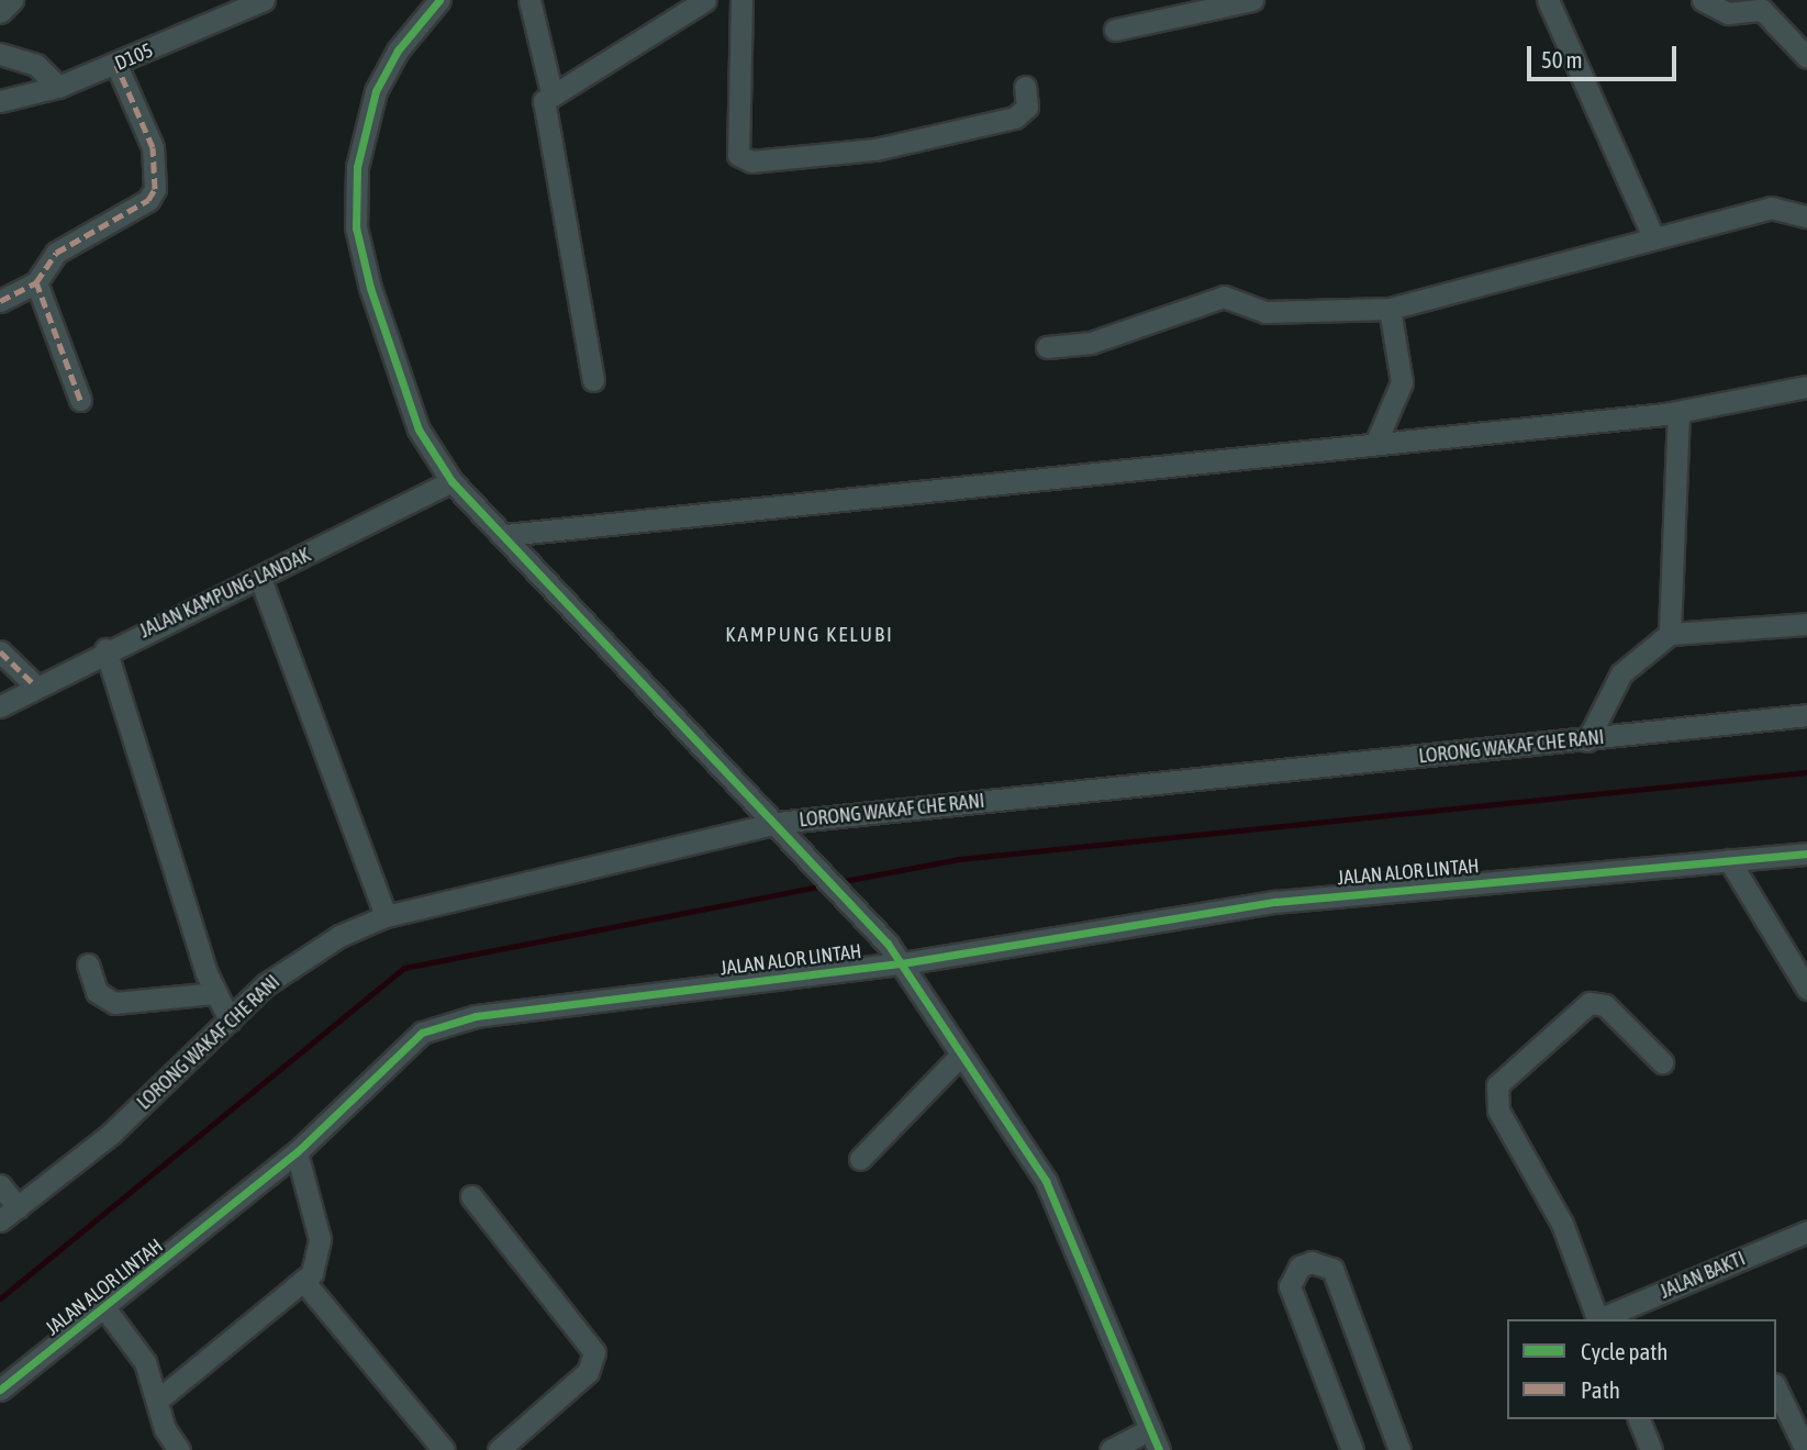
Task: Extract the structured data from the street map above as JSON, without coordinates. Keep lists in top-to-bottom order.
{
  "streets": {
    "street": [
      "D105",
      "JALAN KAMPUNG LANDAK",
      "LORONG WAKAF CHE RANI",
      "JALAN ALOR LINTAH",
      "JALAN BAKTI"
    ]
  },
  "districts": ["KAMPUNG KELUBI"],
  "legend": ["Cycle path", "Path"],
  "scale_bar": "50 m"
}
